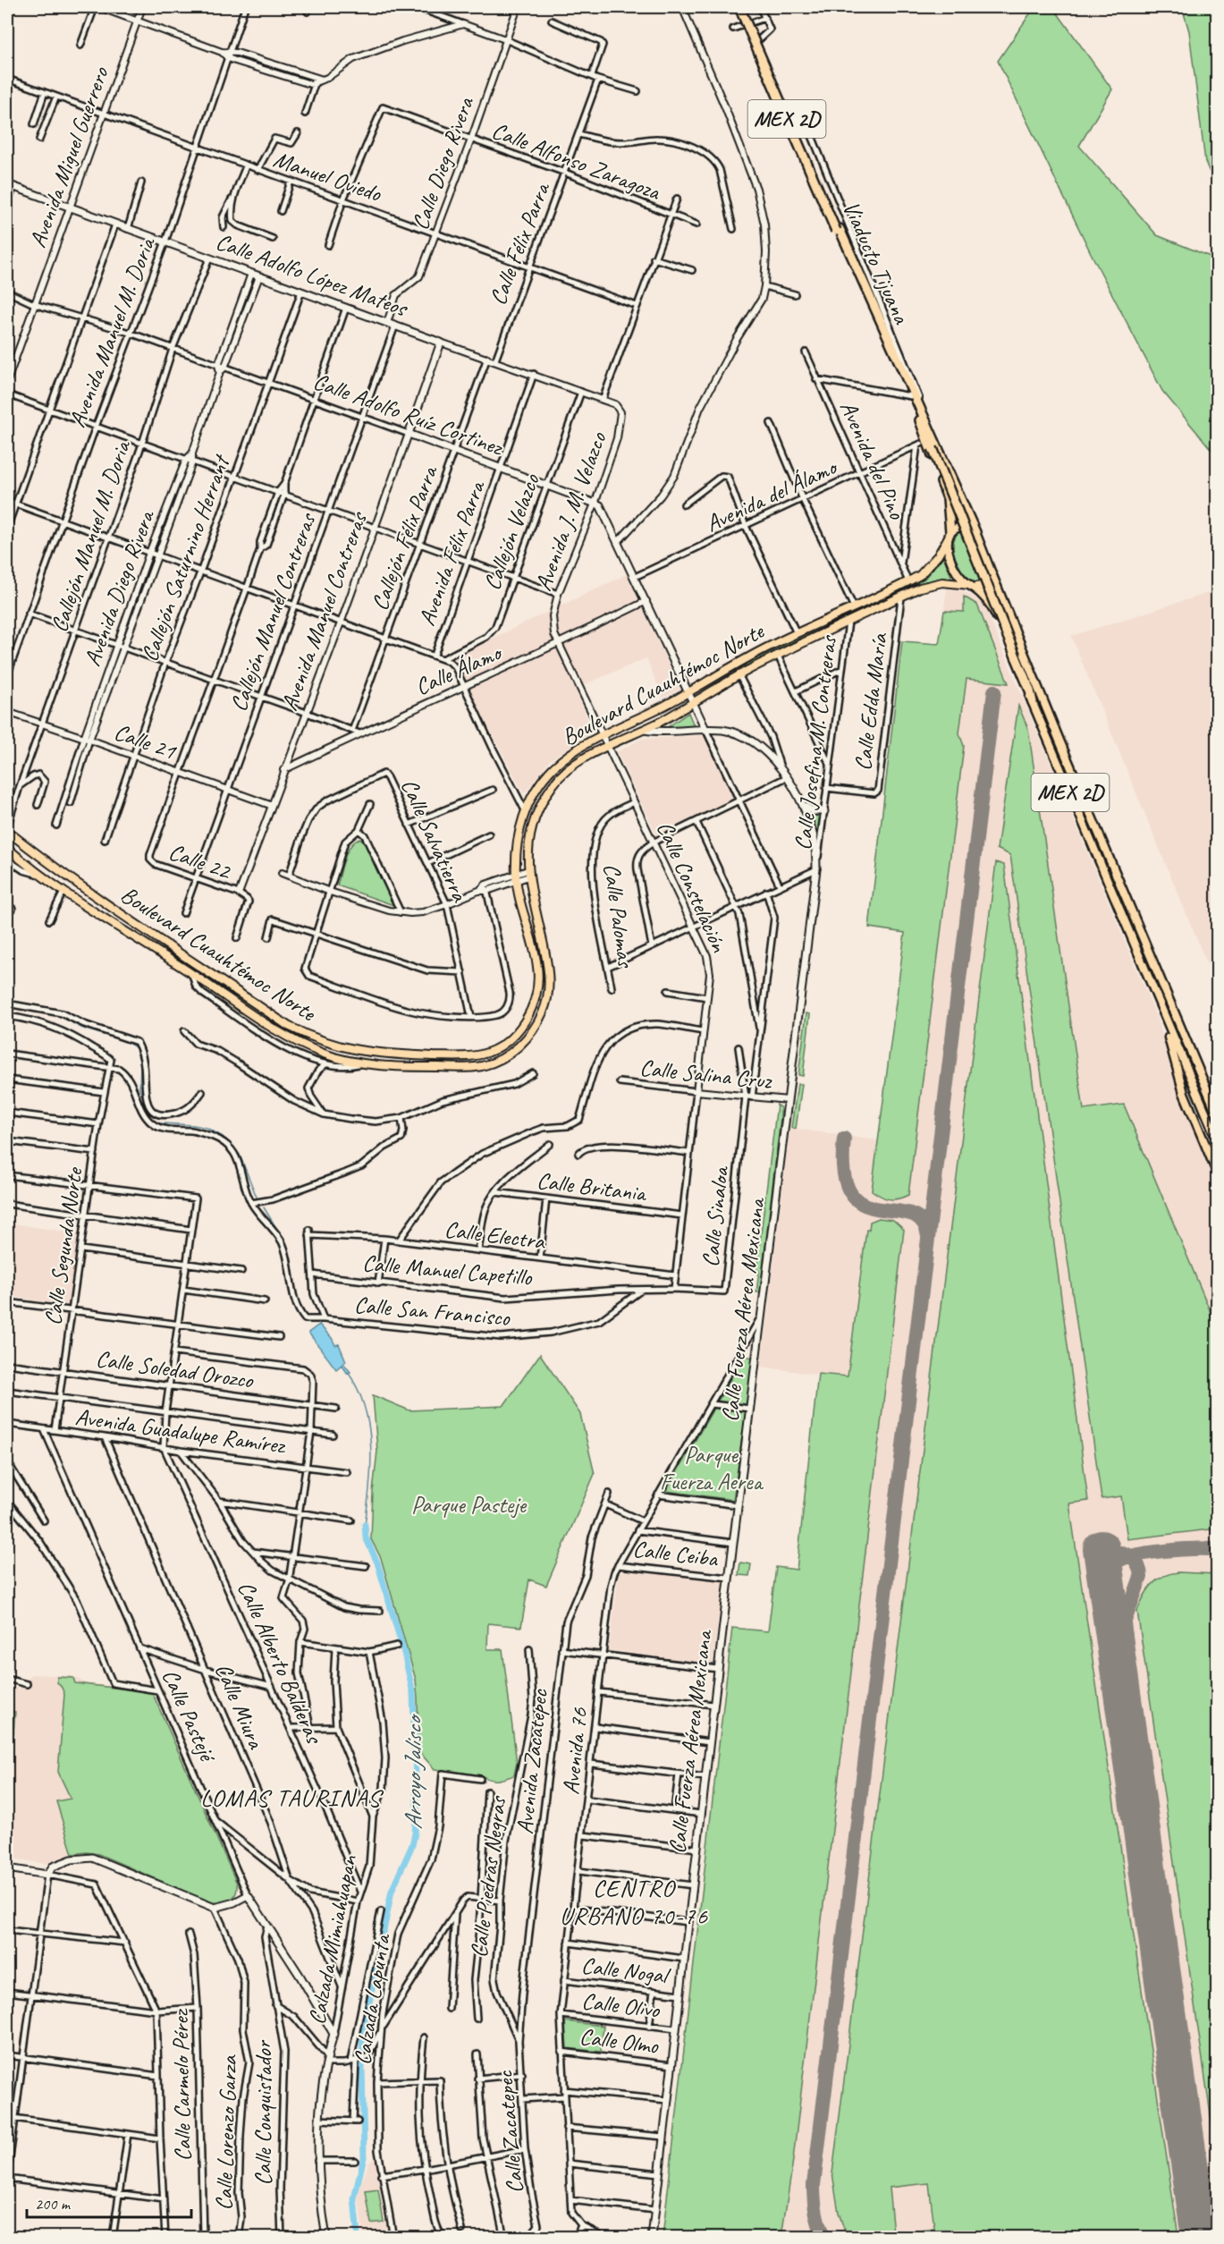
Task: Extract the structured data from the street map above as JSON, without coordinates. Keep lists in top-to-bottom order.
{
  "streets": {
    "highway": ["MEX 2D", "Viaducto Tijuana"],
    "main road": [
      "Calle Adolfo López Mateos",
      "Calle Adolfo Ruíz Cortinez",
      "Avenida Manuel Contreras",
      "Boulevard Cuauhtémoc Norte",
      "Calle Fuerza Aérea Mexicana",
      "Calle Pastejé",
      "Calzada Mimiahuapan"
    ],
    "street": [
      "Avenida Miguel Guerrero",
      "Calle Alfonso Zaragoza",
      "Calle Diego Rivera",
      "Manuel Oviedo",
      "Calle Félix Parra",
      "Avenida Manuel M. Doria",
      "Avenida del Pino",
      "Avenida del Álamo",
      "Avenida J. M. Velazco",
      "Callejón Velazco",
      "Callejón Manuel M. Doria",
      "Callejón Félix Parra",
      "Avenida Félix Parra",
      "Callejón Saturnino Herrant",
      "Avenida Diego Rivera",
      "Callejón Manuel Contreras",
      "Calle Álamo",
      "Calle Edda María",
      "Calle 21",
      "Calle Josefina M. Contreras",
      "Calle Salvatierra",
      "Calle 22",
      "Calle Constelación",
      "Calle Palomas",
      "Calle Salina Cruz",
      "Calle Britania",
      "Calle Sinaloa",
      "Calle Electra",
      "Calle Segunda Norte",
      "Calle Manuel Capetillo",
      "Calle San Francisco",
      "Calle Soledad Orozco",
      "Avenida Guadalupe Ramírez",
      "Calle Ceiba",
      "Calle Alberto Balderas",
      "Calle Miura",
      "Avenida 76",
      "Avenida Zacatepec",
      "Calle Piedras Negras",
      "Calle Nogal",
      "Calzada Lapunta",
      "Calle Olivo",
      "Calle Olmo",
      "Calle Carmelo Pérez",
      "Calle Conquistador",
      "Calle Zacatepec",
      "Calle Lorenzo Garza"
    ]
  },
  "crossings": [
    ["MEX 2D", "Viaducto Tijuana"],
    ["MEX 2D", "Boulevard Cuauhtémoc Norte"],
    ["Avenida Miguel Guerrero", "Manuel Oviedo"],
    ["Avenida Miguel Guerrero", "Calle Adolfo López Mateos"],
    ["Avenida Miguel Guerrero", "Calle Adolfo Ruíz Cortinez"],
    ["Calle Alfonso Zaragoza", "Calle Diego Rivera"],
    ["Calle Alfonso Zaragoza", "Manuel Oviedo"],
    ["Calle Alfonso Zaragoza", "Calle Félix Parra"],
    ["Calle Diego Rivera", "Manuel Oviedo"],
    ["Calle Diego Rivera", "Calle Adolfo López Mateos"],
    ["Manuel Oviedo", "Calle Félix Parra"],
    ["Manuel Oviedo", "Avenida Manuel M. Doria"],
    ["Calle Félix Parra", "Calle Adolfo López Mateos"],
    ["Calle Adolfo López Mateos", "Avenida Manuel M. Doria"],
    ["Calle Adolfo López Mateos", "Avenida J. M. Velazco"],
    ["Calle Adolfo López Mateos", "Callejón Velazco"],
    ["Calle Adolfo López Mateos", "Callejón Manuel M. Doria"],
    ["Calle Adolfo López Mateos", "Callejón Félix Parra"],
    ["Calle Adolfo López Mateos", "Avenida Félix Parra"],
    ["Calle Adolfo López Mateos", "Callejón Saturnino Herrant"],
    ["Calle Adolfo López Mateos", "Avenida Diego Rivera"],
    ["Calle Adolfo López Mateos", "Avenida Manuel Contreras"],
    ["Calle Adolfo López Mateos", "Callejón Manuel Contreras"],
    ["Avenida Manuel M. Doria", "Calle Adolfo Ruíz Cortinez"],
    ["Calle Adolfo Ruíz Cortinez", "Avenida J. M. Velazco"],
    ["Calle Adolfo Ruíz Cortinez", "Callejón Velazco"],
    ["Calle Adolfo Ruíz Cortinez", "Callejón Manuel M. Doria"],
    ["Calle Adolfo Ruíz Cortinez", "Callejón Félix Parra"],
    ["Calle Adolfo Ruíz Cortinez", "Avenida Félix Parra"],
    ["Calle Adolfo Ruíz Cortinez", "Callejón Saturnino Herrant"],
    ["Calle Adolfo Ruíz Cortinez", "Avenida Diego Rivera"],
    ["Calle Adolfo Ruíz Cortinez", "Avenida Manuel Contreras"],
    ["Calle Adolfo Ruíz Cortinez", "Callejón Manuel Contreras"],
    ["Avenida del Pino", "Avenida del Álamo"],
    ["Avenida del Pino", "Boulevard Cuauhtémoc Norte"],
    ["Avenida J. M. Velazco", "Calle Álamo"],
    ["Avenida J. M. Velazco", "Calle Constelación"],
    ["Callejón Manuel M. Doria", "Boulevard Cuauhtémoc Norte"],
    ["Callejón Manuel M. Doria", "Calle 21"],
    ["Callejón Saturnino Herrant", "Calle 21"],
    ["Avenida Diego Rivera", "Calle 21"],
    ["Avenida Manuel Contreras", "Calle Álamo"],
    ["Avenida Manuel Contreras", "Calle 21"],
    ["Avenida Manuel Contreras", "Calle 22"],
    ["Callejón Manuel Contreras", "Calle 21"],
    ["Callejón Manuel Contreras", "Calle 22"],
    ["Calle Álamo", "Calle Constelación"],
    ["Boulevard Cuauhtémoc Norte", "Calle Edda María"],
    ["Boulevard Cuauhtémoc Norte", "Calle Josefina M. Contreras"],
    ["Boulevard Cuauhtémoc Norte", "Calle Constelación"],
    ["Boulevard Cuauhtémoc Norte", "Calle Fuerza Aérea Mexicana"],
    ["Calle Edda María", "Calle Josefina M. Contreras"],
    ["Calle 21", "Calle 22"],
    ["Calle Josefina M. Contreras", "Calle Fuerza Aérea Mexicana"],
    ["Calle Constelación", "Calle Palomas"],
    ["Calle Constelación", "Calle Salina Cruz"],
    ["Calle Constelación", "Calle Britania"],
    ["Calle Constelación", "Calle Sinaloa"],
    ["Calle Constelación", "Calle Electra"],
    ["Calle Constelación", "Calle Manuel Capetillo"],
    ["Calle Salina Cruz", "Calle Sinaloa"],
    ["Calle Salina Cruz", "Calle Fuerza Aérea Mexicana"],
    ["Calle Sinaloa", "Calle Manuel Capetillo"],
    ["Calle Electra", "Calle Manuel Capetillo"],
    ["Calle Segunda Norte", "Calle Soledad Orozco"],
    ["Calle Segunda Norte", "Avenida Guadalupe Ramírez"],
    ["Calle Manuel Capetillo", "Calle San Francisco"],
    ["Calle Fuerza Aérea Mexicana", "Calle Ceiba"],
    ["Calle Fuerza Aérea Mexicana", "Avenida 76"],
    ["Calle Fuerza Aérea Mexicana", "Calle Nogal"],
    ["Calle Fuerza Aérea Mexicana", "Calle Olivo"],
    ["Calle Fuerza Aérea Mexicana", "Calle Olmo"],
    ["Avenida Guadalupe Ramírez", "Calle Alberto Balderas"],
    ["Avenida Guadalupe Ramírez", "Calle Miura"],
    ["Avenida Guadalupe Ramírez", "Calle Pastejé"],
    ["Calle Ceiba", "Avenida 76"],
    ["Calle Alberto Balderas", "Calzada Mimiahuapan"],
    ["Calle Miura", "Calzada Mimiahuapan"],
    ["Calle Pastejé", "Calzada Mimiahuapan"],
    ["Calle Pastejé", "Calle Conquistador"],
    ["Avenida 76", "Calle Nogal"],
    ["Avenida 76", "Calle Olivo"],
    ["Avenida 76", "Calle Olmo"],
    ["Avenida Zacatepec", "Calle Piedras Negras"],
    ["Avenida Zacatepec", "Calle Zacatepec"],
    ["Calle Piedras Negras", "Calle Zacatepec"]
  ],
  "districts": ["LOMAS TAURINAS", "CENTRO URBANO 70-76"],
  "water": ["Arroyo Jalisco"],
  "parks": ["Parque Fuerza Aerea", "Parque Pasteje"],
  "scale_bar": "200 m"
}
